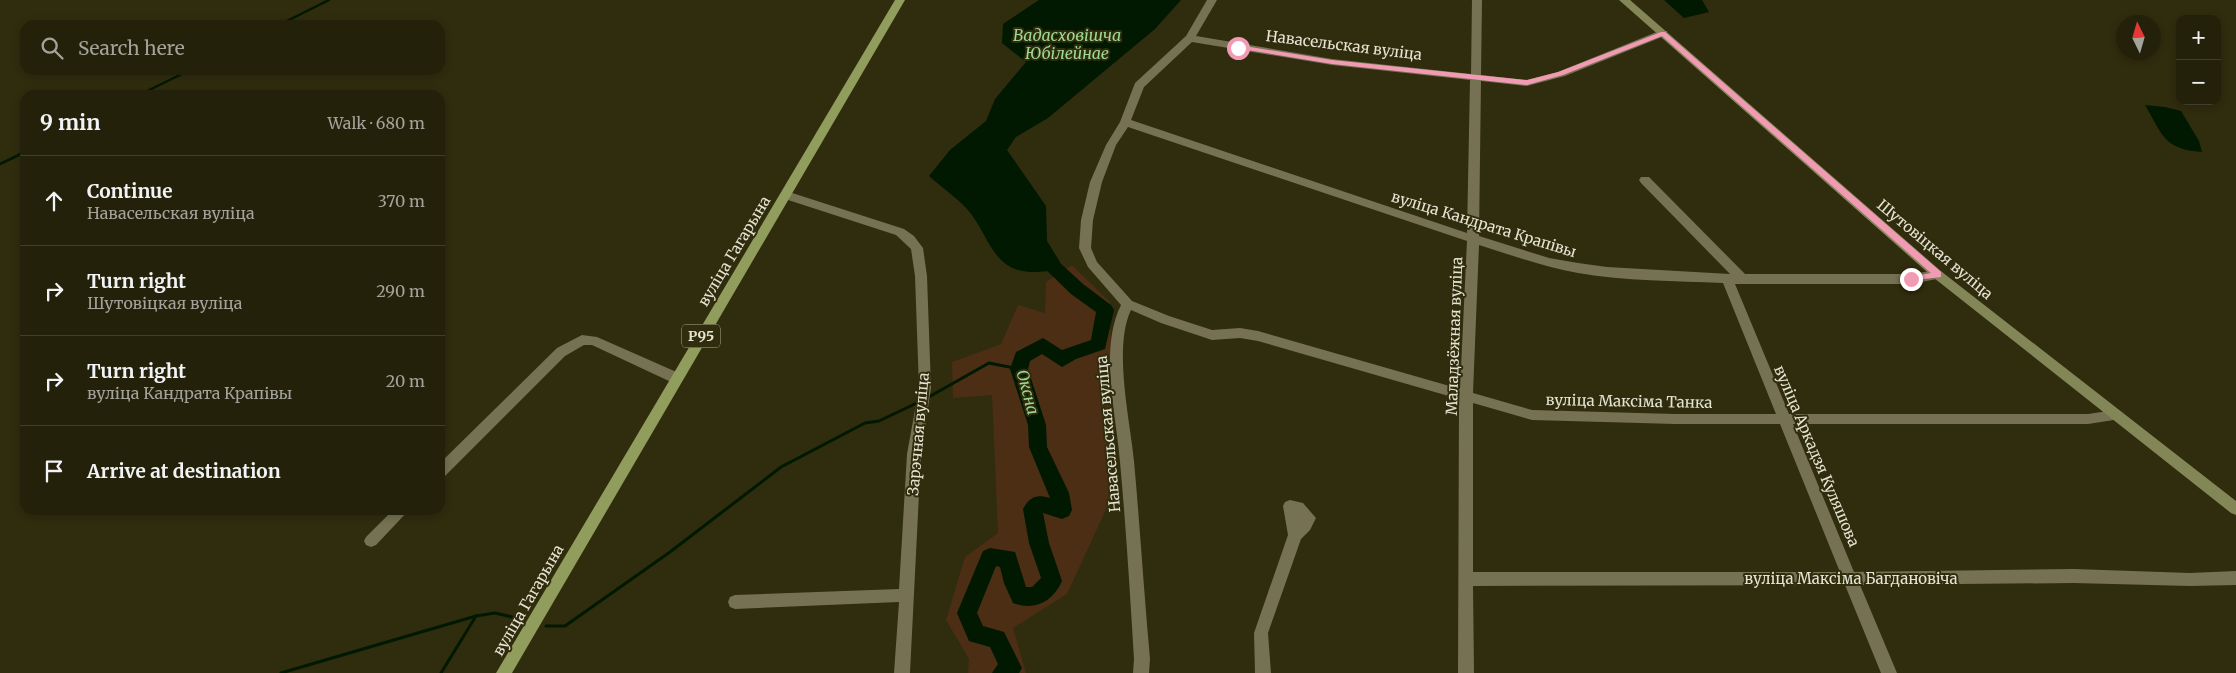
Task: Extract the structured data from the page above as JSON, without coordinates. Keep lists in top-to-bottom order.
{
  "streets": {
    "main road": ["Шутовіцкая вуліца", "вуліца Гагарына", "Р95"],
    "street": [
      "Навасельская вуліца",
      "вуліца Кандрата Крапівы",
      "Маладзёжная вуліца",
      "вуліца Максіма Танка",
      "Зарэчная вуліца",
      "вуліца Аркадзя Куляшова",
      "вуліца Максіма Багдановіча"
    ]
  },
  "crossings": [
    ["Навасельская вуліца", "Шутовіцкая вуліца"],
    ["Навасельская вуліца", "Маладзёжная вуліца"],
    ["Навасельская вуліца", "вуліца Максіма Танка"],
    ["вуліца Кандрата Крапівы", "Шутовіцкая вуліца"],
    ["вуліца Кандрата Крапівы", "Маладзёжная вуліца"],
    ["вуліца Кандрата Крапівы", "вуліца Аркадзя Куляшова"],
    ["Шутовіцкая вуліца", "вуліца Максіма Танка"],
    ["вуліца Гагарына", "Зарэчная вуліца"],
    ["Маладзёжная вуліца", "вуліца Максіма Танка"],
    ["Маладзёжная вуліца", "вуліца Максіма Багдановіча"],
    ["вуліца Максіма Танка", "вуліца Аркадзя Куляшова"],
    ["вуліца Аркадзя Куляшова", "вуліца Максіма Багдановіча"]
  ],
  "water": ["Вадасховішча Юбілейнае", "Оксна"],
  "north": "top",
  "page": {
    "map_buttons": ["+", "−"],
    "search": "Search here",
    "heading": ["9 min", "Walk · 680 m"],
    "list": [
      ["Continue", "Навасельская вуліца", "370 m"],
      ["Turn right", "Шутовіцкая вуліца", "290 m"],
      ["Turn right", "вуліца Кандрата Крапівы", "20 m"],
      "Arrive at destination"
    ]
  }
}
